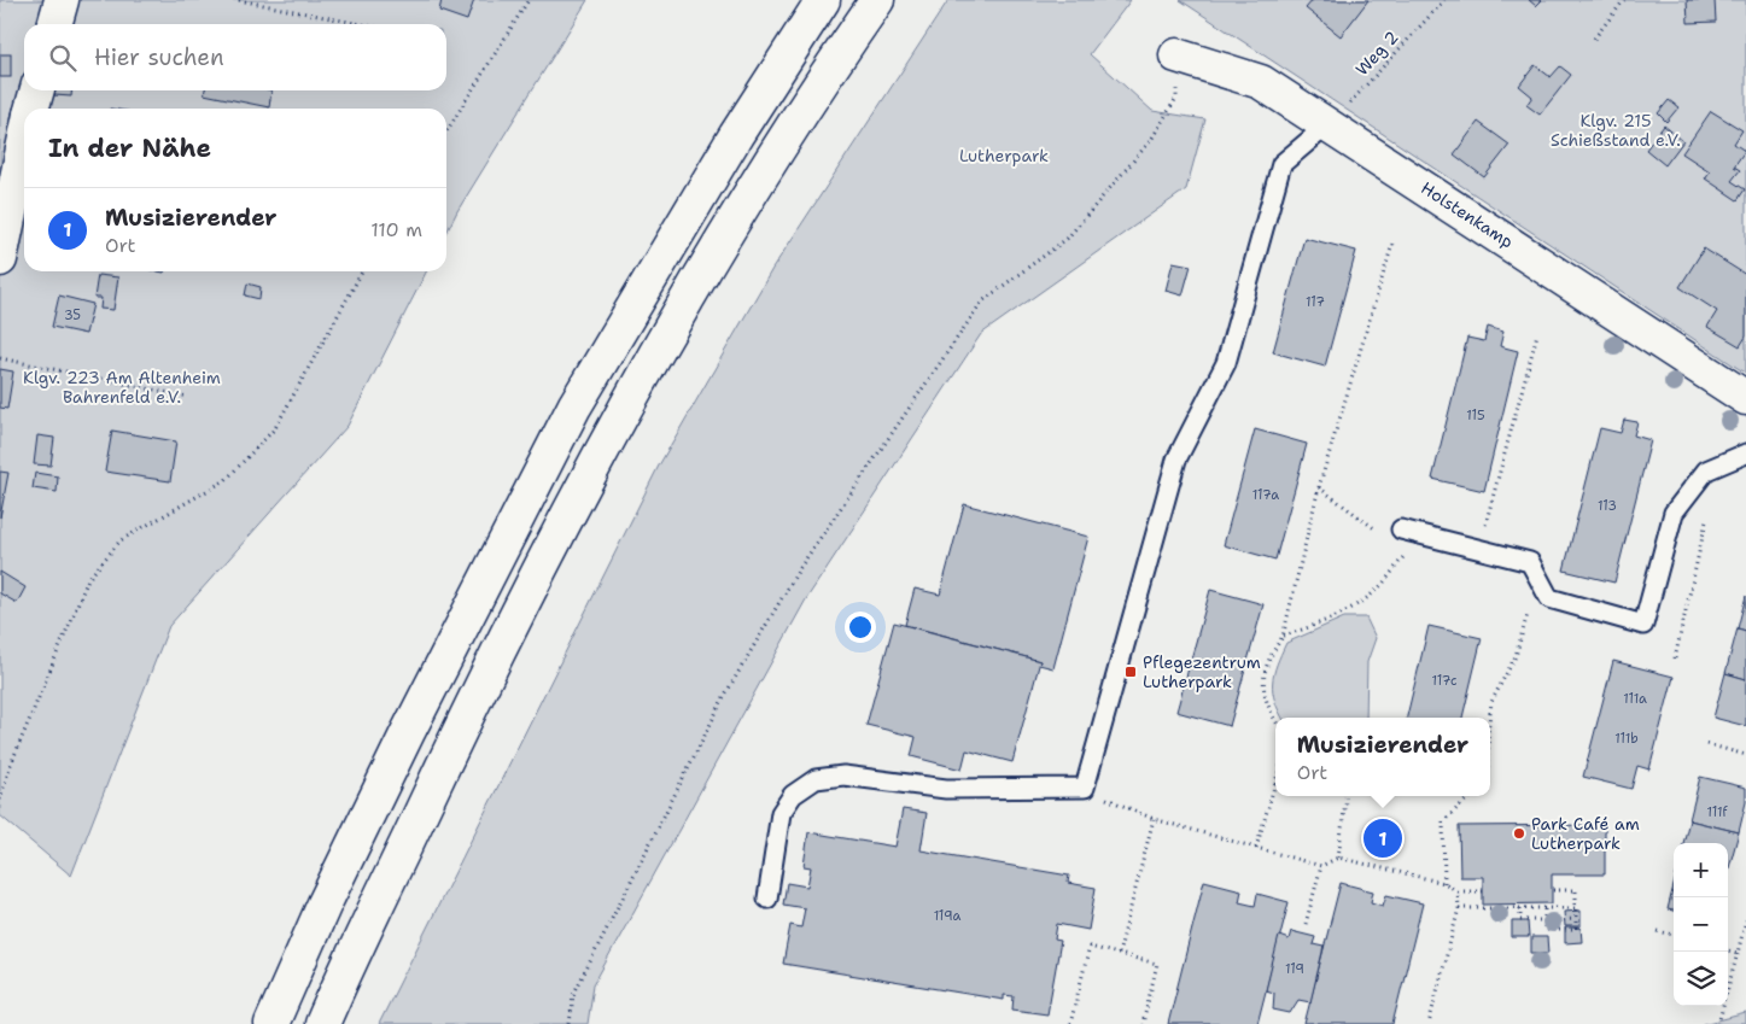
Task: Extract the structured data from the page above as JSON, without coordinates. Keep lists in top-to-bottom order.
{
  "streets": {
    "main road": ["Holstenkamp"],
    "path": ["Weg 2"]
  },
  "crossings": [
    ["Weg 2", "Holstenkamp"]
  ],
  "parks": ["Klgv. 215 Schießstand e.V.", "Lutherpark", "Klgv. 223 Am Altenheim Bahrenfeld e.V."],
  "places": {
    "transit": ["Pflegezentrum Lutherpark"],
    "other": ["Park Café am Lutherpark"]
  },
  "house_numbers": [
    "117",
    "35",
    "115",
    "117a",
    "113",
    "117c",
    "111a",
    "111b",
    "111f",
    "119a",
    "119"
  ],
  "page": {
    "search": "Hier suchen",
    "heading": "In der Nähe",
    "list": [
      {
        "mark": "1",
        "name": "Musizierender",
        "note": "Ort",
        "value": "110 m"
      }
    ],
    "popup": ["Musizierender", "Ort"],
    "pins": "1",
    "map_buttons": ["+", "−"]
  }
}
